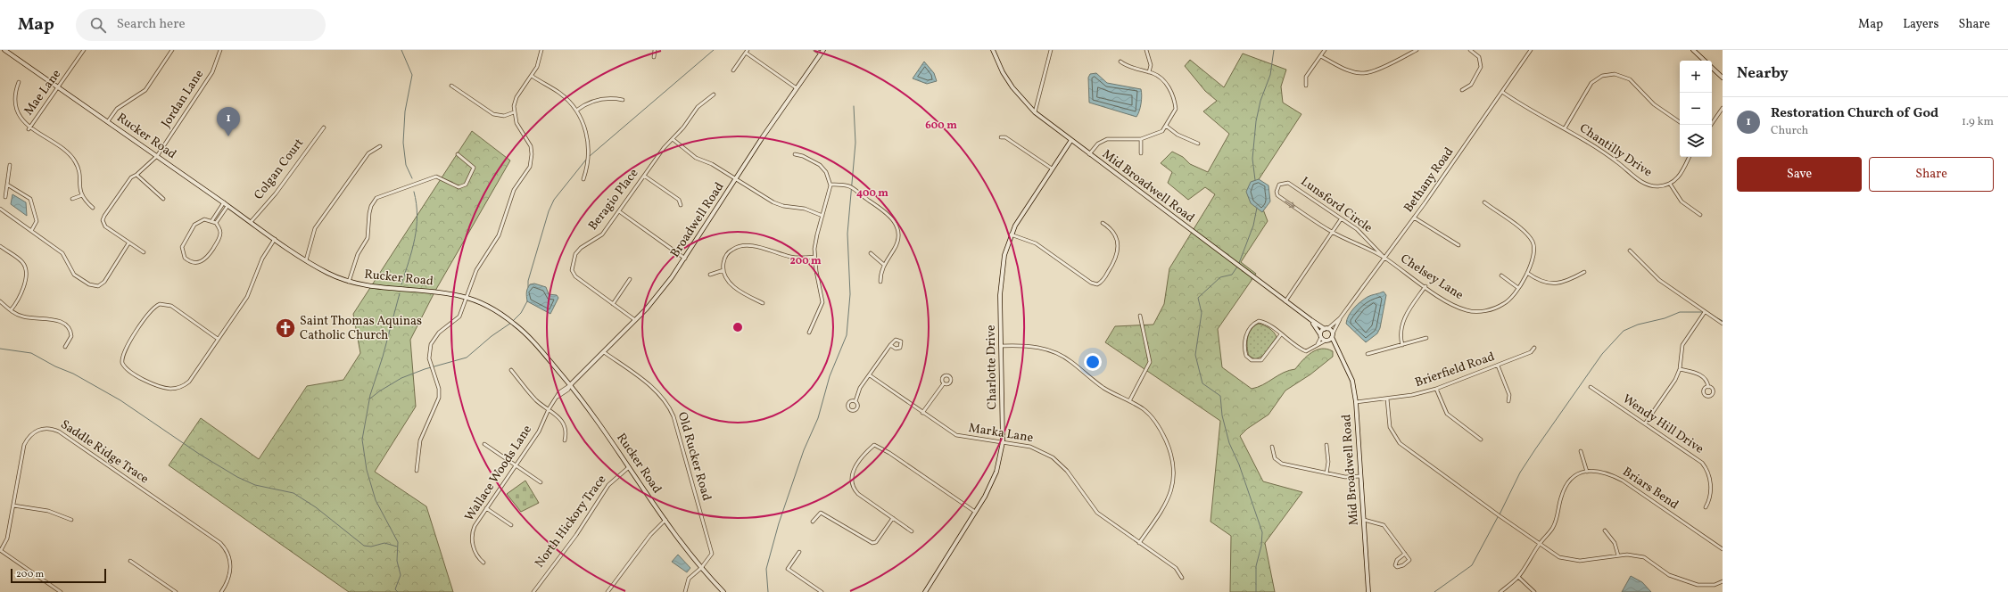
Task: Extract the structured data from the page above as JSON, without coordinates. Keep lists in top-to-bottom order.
{
  "streets": {
    "street": [
      "Mae Lane",
      "Jordan Lane",
      "Rucker Road",
      "Chantilly Drive",
      "Colgan Court",
      "Bethany Road",
      "Mid Broadwell Road",
      "Beragio Place",
      "Lunsford Circle",
      "Broadwell Road",
      "Chelsey Lane",
      "Charlotte Drive",
      "Brierfield Road",
      "Wendy Hill Drive",
      "Marka Lane",
      "Saddle Ridge Trace",
      "Old Rucker Road",
      "Wallace Woods Lane",
      "Briars Bend",
      "North Hickory Trace"
    ]
  },
  "crossings": [
    ["Mae Lane", "Rucker Road"],
    ["Jordan Lane", "Rucker Road"],
    ["Rucker Road", "Colgan Court"],
    ["Rucker Road", "Broadwell Road"],
    ["Rucker Road", "Old Rucker Road"],
    ["Rucker Road", "Wallace Woods Lane"],
    ["Rucker Road", "North Hickory Trace"],
    ["Chantilly Drive", "Bethany Road"],
    ["Bethany Road", "Mid Broadwell Road"],
    ["Bethany Road", "Lunsford Circle"],
    ["Bethany Road", "Chelsey Lane"],
    ["Mid Broadwell Road", "Charlotte Drive"],
    ["Mid Broadwell Road", "Brierfield Road"],
    ["Beragio Place", "Broadwell Road"],
    ["Lunsford Circle", "Chelsey Lane"],
    ["Broadwell Road", "Old Rucker Road"],
    ["Broadwell Road", "Wallace Woods Lane"],
    ["Charlotte Drive", "Marka Lane"]
  ],
  "places": {
    "church": ["Saint Thomas Aquinas Catholic Church"]
  },
  "scale_bar": "200 m",
  "page": {
    "header": "Map",
    "search": "Search here",
    "nav": ["Map", "Layers", "Share"],
    "heading": "Nearby",
    "map_buttons": ["+", "−"],
    "list": [
      {
        "mark": "1",
        "name": "Restoration Church of God",
        "note": "Church",
        "value": "1.9 km"
      }
    ],
    "pins": "1",
    "buttons": ["Save", "Share"],
    "scale": "200 m"
  },
  "rings": ["600 m", "400 m", "200 m"]
}
